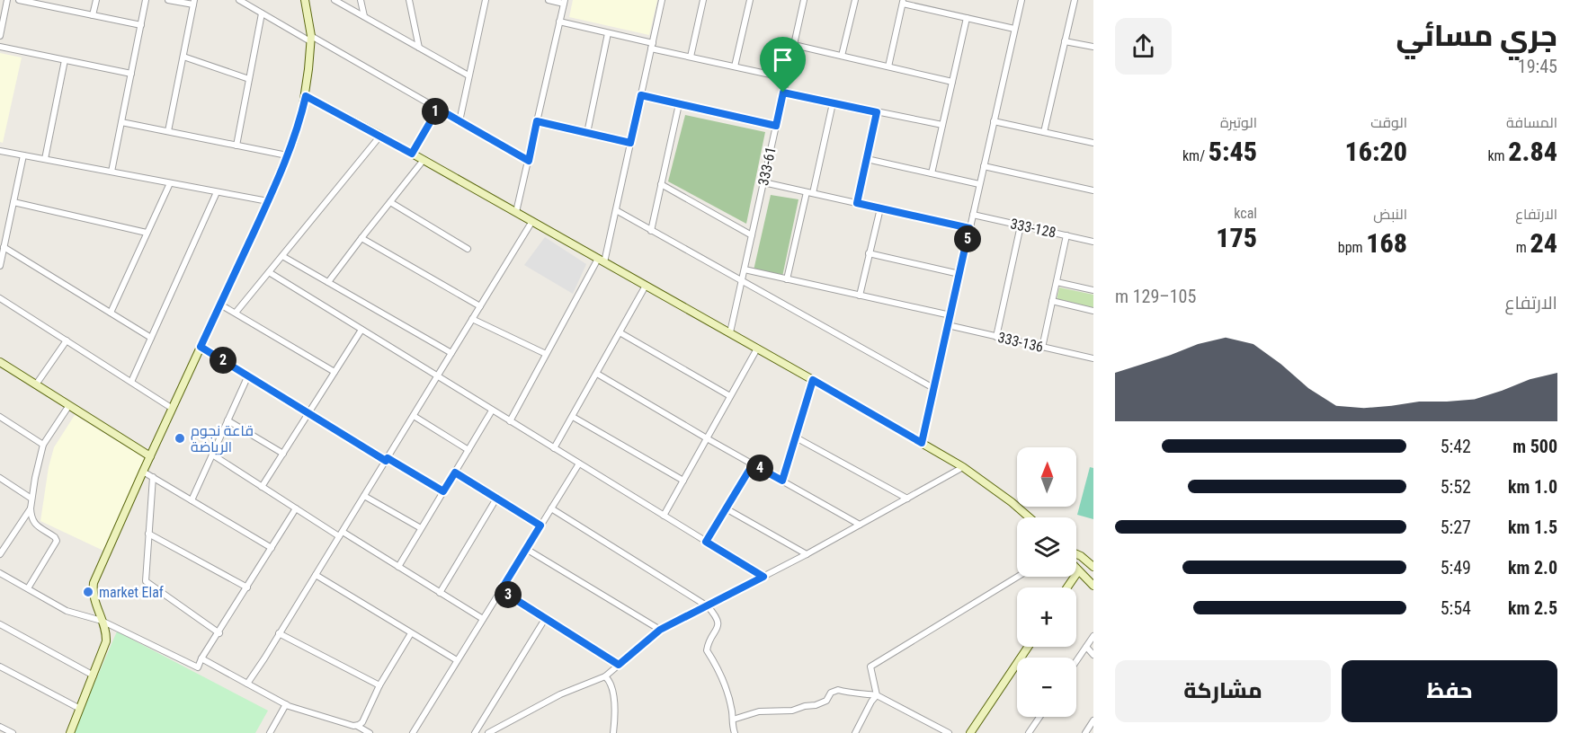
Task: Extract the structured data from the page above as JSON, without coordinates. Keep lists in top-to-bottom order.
{
  "streets": {
    "street": ["333-61", "333-128", "333-136"]
  },
  "places": ["قاعة نجوم الرياضة", "market Elaf"],
  "north": "top",
  "page": {
    "heading": ["جري مسائي", "19:45"],
    "stats": [
      ["المسافة", "2.84 km"],
      ["الوقت", "16:20"],
      ["الوتيرة", "5:45 /km"],
      ["الارتفاع", "24 m"],
      ["النبض", "168 bpm"],
      ["kcal", "175"]
    ],
    "pins": [
      "1",
      "5",
      "2",
      "4",
      "3"
    ],
    "chart": ["الارتفاع", "105–129 m"],
    "list": [
      {
        "name": "500 m",
        "note": "5:42"
      },
      {
        "name": "1.0 km",
        "note": "5:52"
      },
      {
        "name": "1.5 km",
        "note": "5:27"
      },
      {
        "name": "2.0 km",
        "note": "5:49"
      },
      {
        "name": "2.5 km",
        "note": "5:54"
      }
    ],
    "map_buttons": ["+", "−"],
    "buttons": ["حفظ", "مشاركة"]
  }
}
